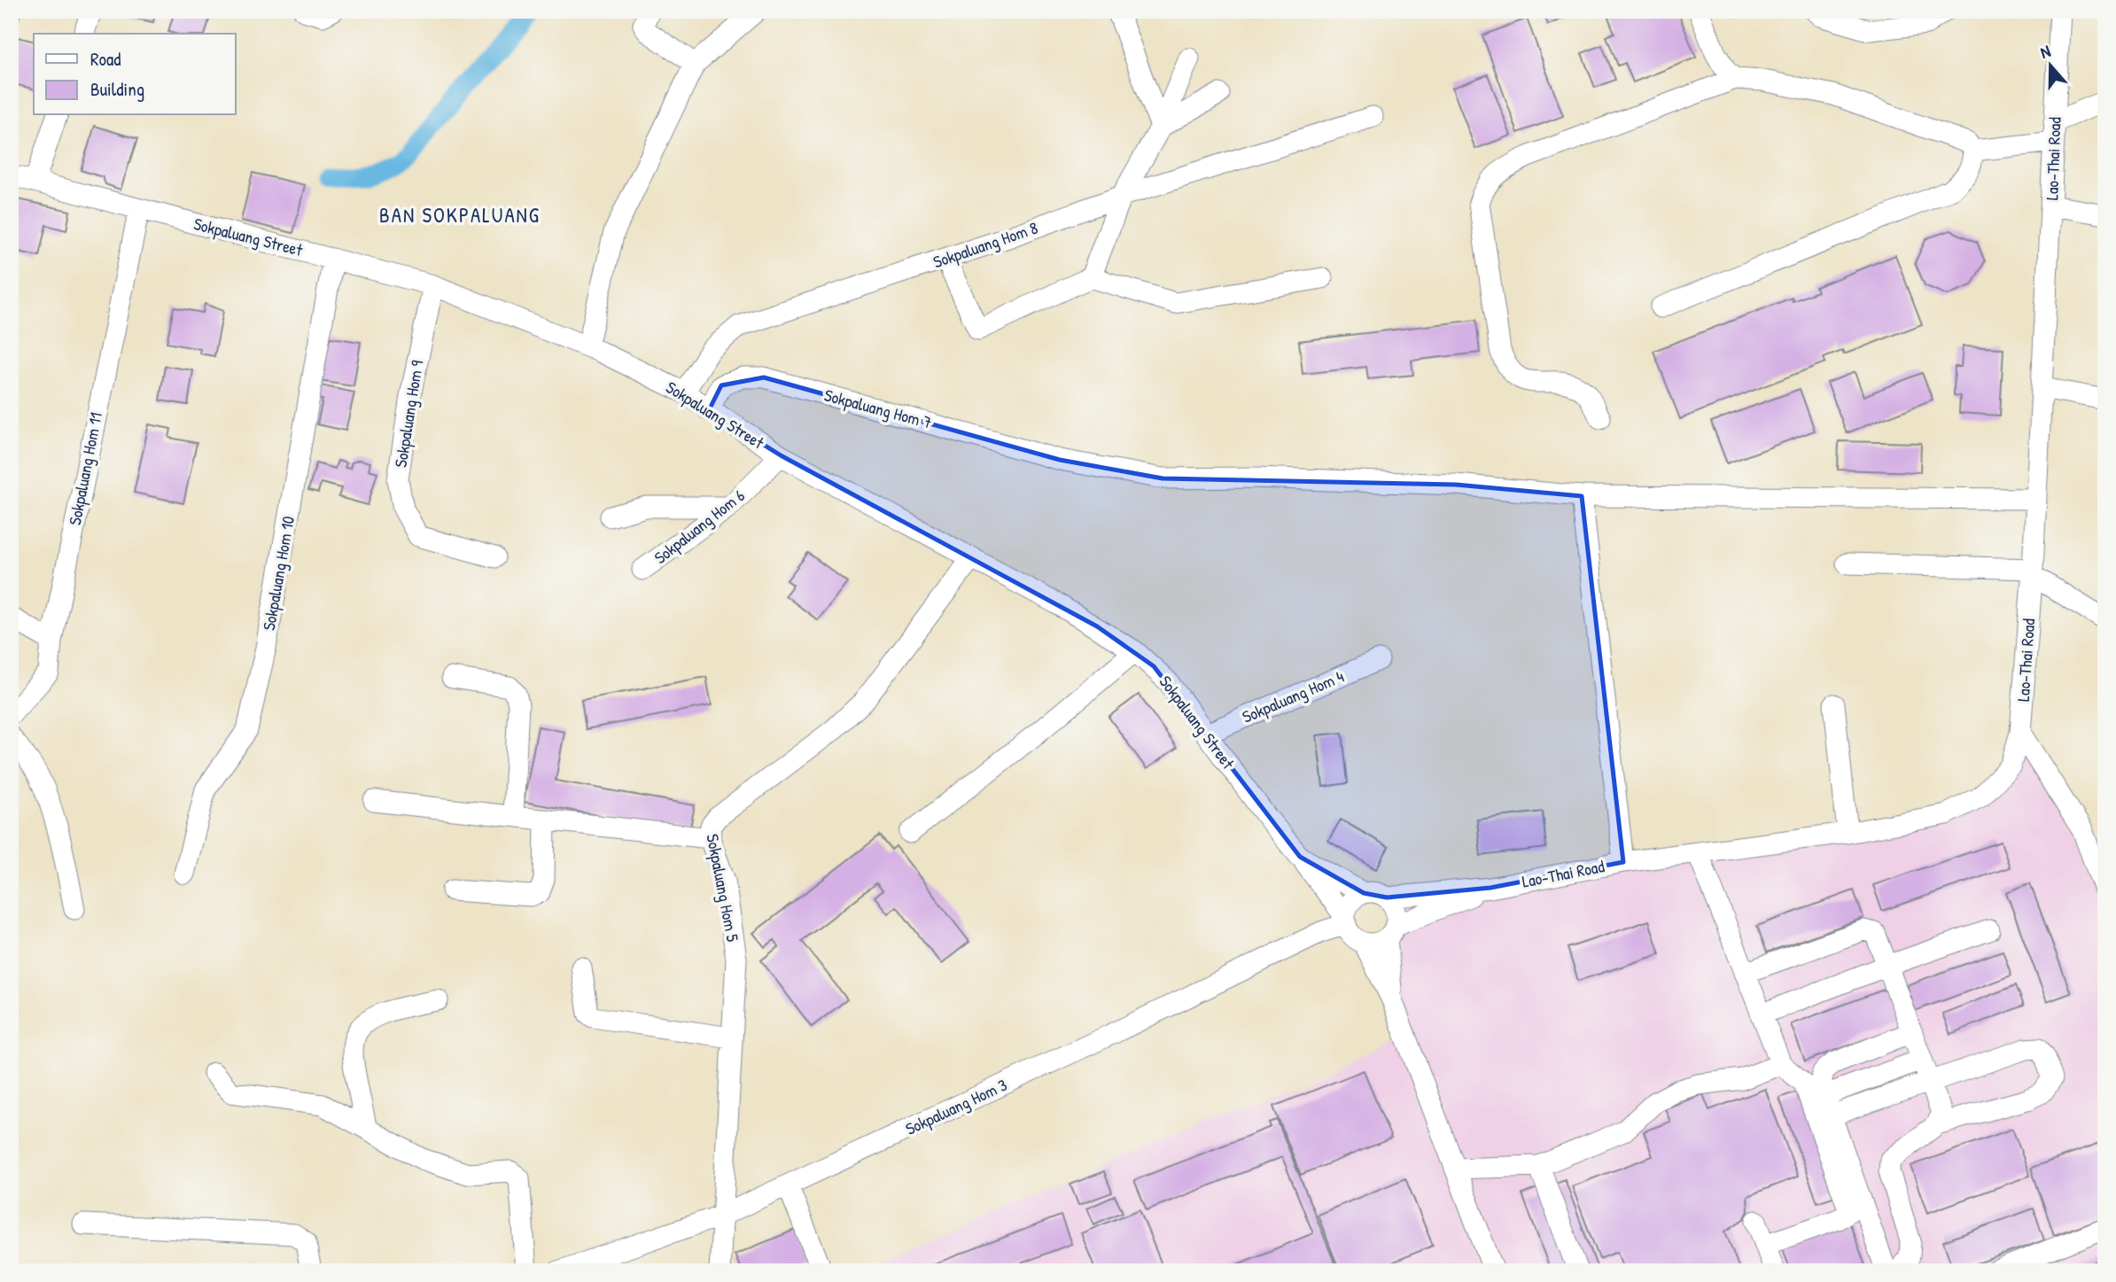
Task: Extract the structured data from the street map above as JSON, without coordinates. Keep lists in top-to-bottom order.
{
  "streets": {
    "street": [
      "Lao-Thai Road",
      "Sokpaluang Street",
      "Sokpaluang Hom 8",
      "Sokpaluang Hom 7",
      "Sokpaluang Hom 9",
      "Sokpaluang Hom 11",
      "Sokpaluang Hom 6",
      "Sokpaluang Hom 10",
      "Sokpaluang Hom 4",
      "Sokpaluang Hom 5",
      "Sokpaluang Hom 3"
    ]
  },
  "crossings": [
    ["Lao-Thai Road", "Sokpaluang Street"],
    ["Lao-Thai Road", "Sokpaluang Hom 3"],
    ["Sokpaluang Street", "Sokpaluang Hom 8"],
    ["Sokpaluang Street", "Sokpaluang Hom 7"],
    ["Sokpaluang Street", "Sokpaluang Hom 9"],
    ["Sokpaluang Street", "Sokpaluang Hom 11"],
    ["Sokpaluang Street", "Sokpaluang Hom 6"],
    ["Sokpaluang Street", "Sokpaluang Hom 10"],
    ["Sokpaluang Street", "Sokpaluang Hom 4"],
    ["Sokpaluang Street", "Sokpaluang Hom 5"],
    ["Sokpaluang Street", "Sokpaluang Hom 3"],
    ["Sokpaluang Hom 5", "Sokpaluang Hom 3"]
  ],
  "districts": ["BAN SOKPALUANG"],
  "legend": ["Road", "Building"],
  "north": "top"
}
